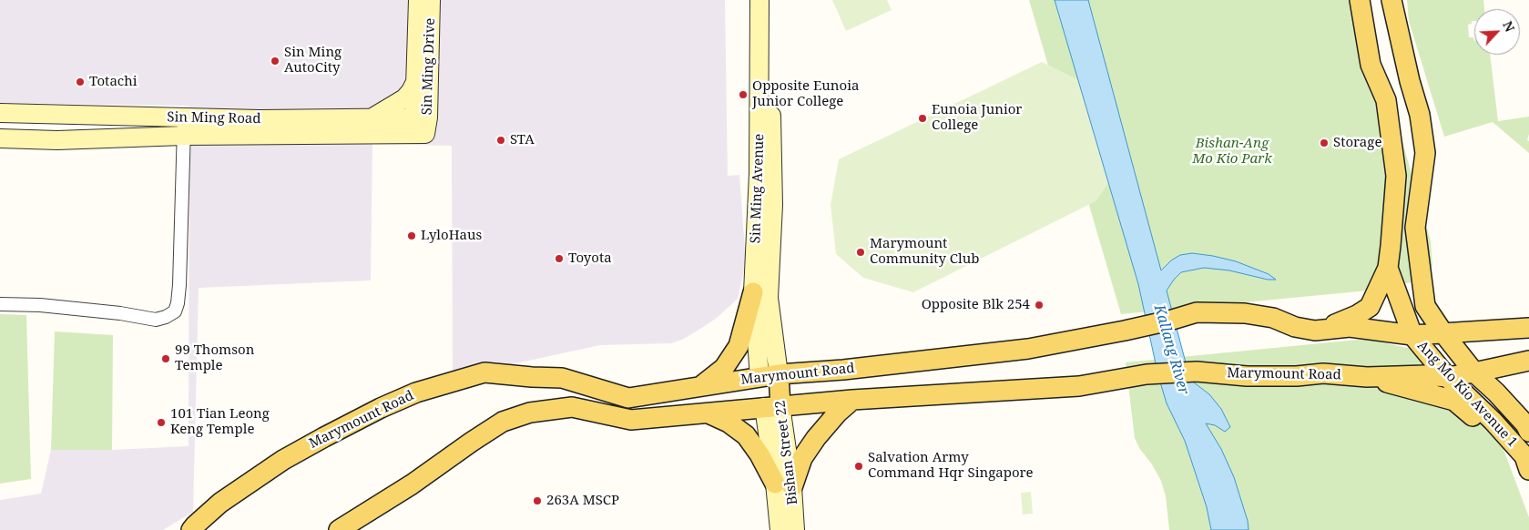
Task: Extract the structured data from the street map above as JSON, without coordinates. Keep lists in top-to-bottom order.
{
  "streets": {
    "main road": ["Marymount Road", "Ang Mo Kio Avenue 1", "Bishan Street 22"],
    "street": ["Sin Ming Drive", "Sin Ming Road", "Sin Ming Avenue"]
  },
  "crossings": [
    ["Sin Ming Drive", "Sin Ming Road"],
    ["Sin Ming Avenue", "Marymount Road"],
    ["Sin Ming Avenue", "Bishan Street 22"],
    ["Marymount Road", "Ang Mo Kio Avenue 1"],
    ["Marymount Road", "Bishan Street 22"]
  ],
  "water": ["Kallang River"],
  "parks": ["Bishan-Ang Mo Kio Park"],
  "places": [
    "Sin Ming AutoCity",
    "Totachi",
    "Opposite Eunoia Junior College",
    "Eunoia Junior College",
    "STA",
    "Storage",
    "LyloHaus",
    "Marymount Community Club",
    "Toyota",
    "Opposite Blk 254",
    "99 Thomson Temple",
    "101 Tian Leong Keng Temple",
    "Salvation Army Command Hqr Singapore",
    "263A MSCP"
  ],
  "north": "top right"
}
